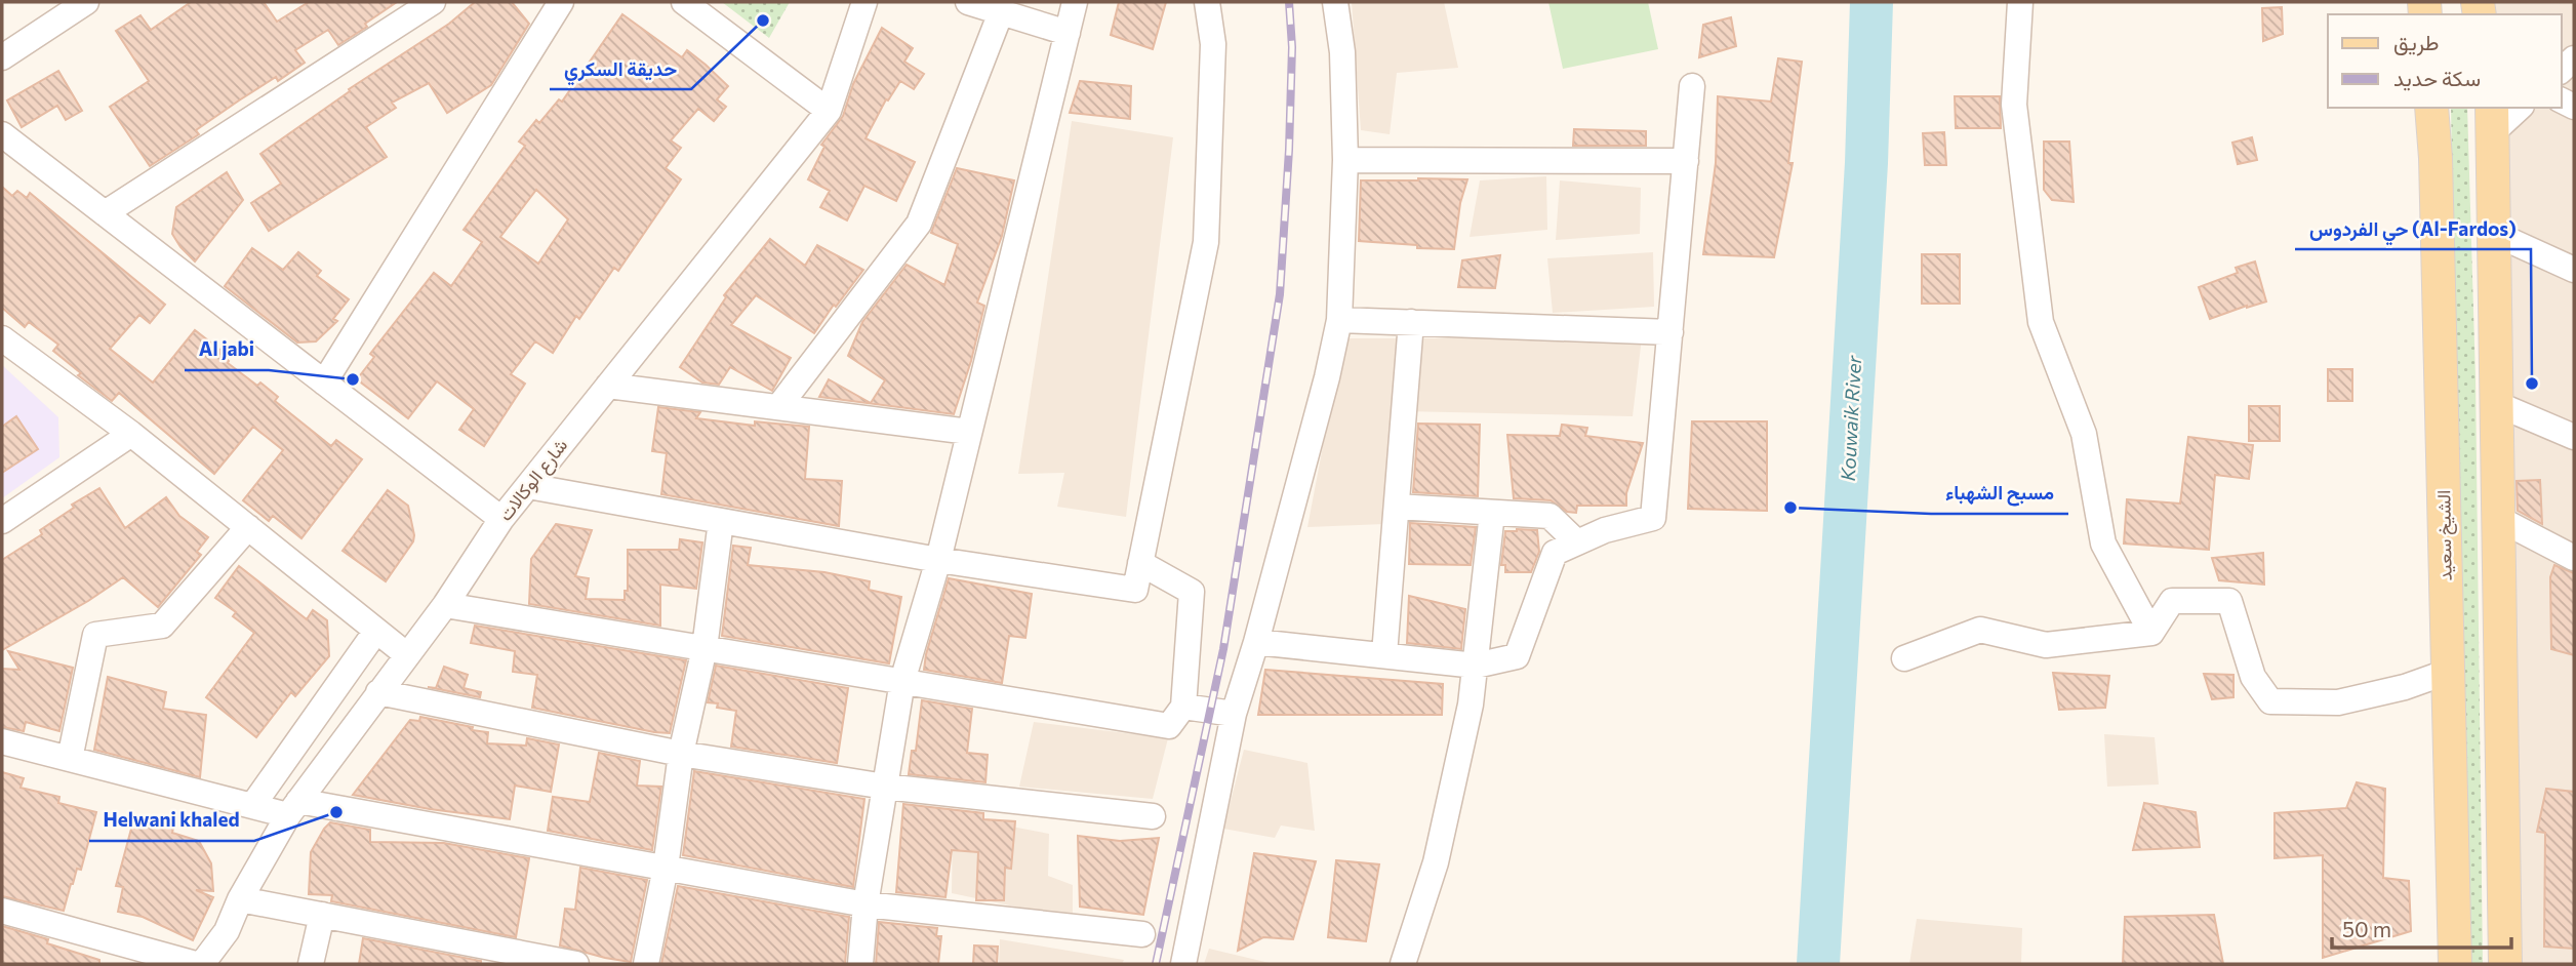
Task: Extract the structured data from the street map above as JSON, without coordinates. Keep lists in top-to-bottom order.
{
  "streets": {
    "main road": ["الشيخ سعيد"],
    "street": ["شارع الوكالات"]
  },
  "water": ["Kouwaik River"],
  "places": [
    "حديقة السكري",
    "Al jabi",
    "حي الفردوس (Al-Fardos)",
    "مسبح الشهباء",
    "Helwani khaled"
  ],
  "legend": ["طريق", "سكة حديد"],
  "scale_bar": "50 m"
}
